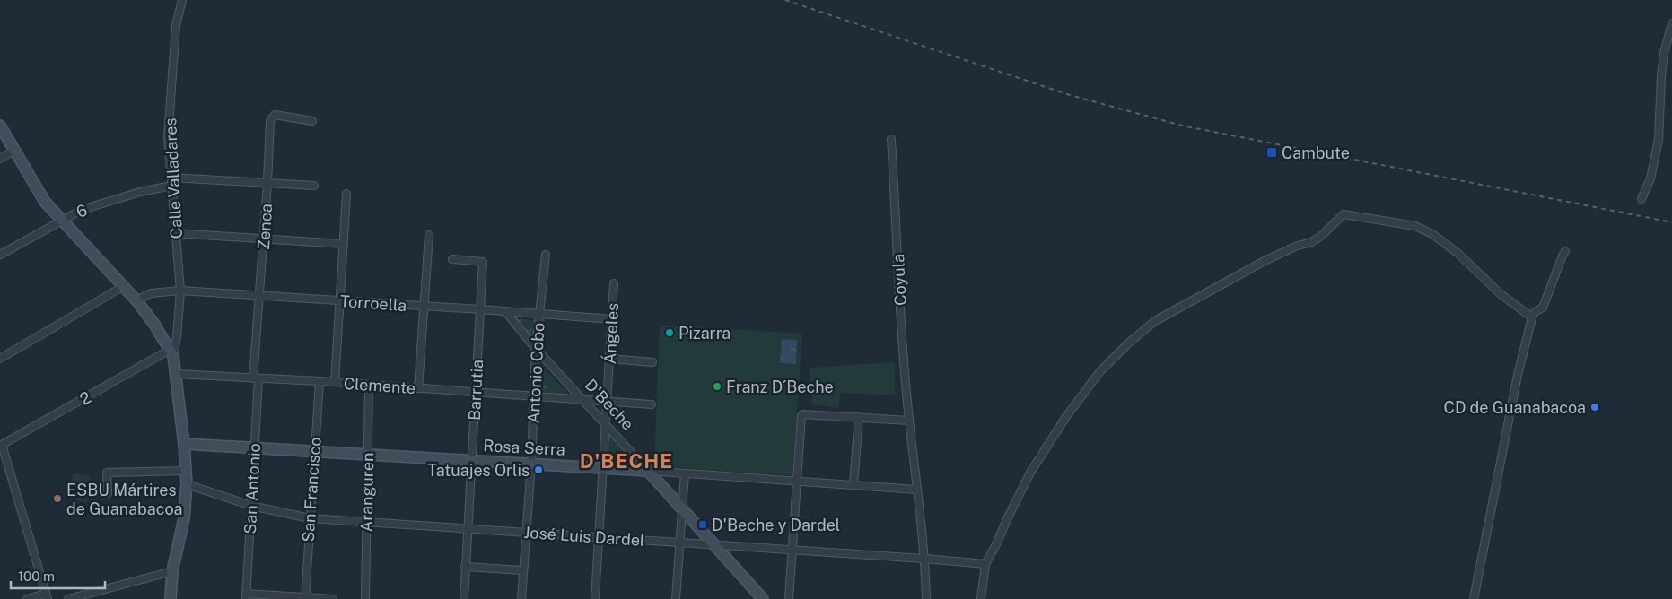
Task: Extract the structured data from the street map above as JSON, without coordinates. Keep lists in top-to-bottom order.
{
  "streets": {
    "street": [
      "Calle Valladares",
      "6",
      "Zenea",
      "Coyula",
      "Torroella",
      "Ángeles",
      "Antonio Cobo",
      "Clemente",
      "Barrutia",
      "2",
      "D'Beche",
      "Rosa Serra",
      "San Antonio",
      "San Francisco",
      "Aranguren",
      "José Luis Dardel"
    ]
  },
  "crossings": [
    ["Calle Valladares", "6"],
    ["Calle Valladares", "Torroella"],
    ["Calle Valladares", "2"],
    ["Zenea", "Torroella"],
    ["Zenea", "Clemente"],
    ["Zenea", "San Antonio"],
    ["Coyula", "Rosa Serra"],
    ["Coyula", "José Luis Dardel"],
    ["Torroella", "Ángeles"],
    ["Torroella", "Antonio Cobo"],
    ["Torroella", "Barrutia"],
    ["Torroella", "D'Beche"],
    ["Ángeles", "Clemente"],
    ["Ángeles", "D'Beche"],
    ["Ángeles", "Rosa Serra"],
    ["Ángeles", "José Luis Dardel"],
    ["Antonio Cobo", "Clemente"],
    ["Antonio Cobo", "D'Beche"],
    ["Antonio Cobo", "Rosa Serra"],
    ["Antonio Cobo", "José Luis Dardel"],
    ["Clemente", "Barrutia"],
    ["Clemente", "D'Beche"],
    ["Clemente", "San Antonio"],
    ["Clemente", "San Francisco"],
    ["Clemente", "Aranguren"],
    ["Barrutia", "Rosa Serra"],
    ["Barrutia", "José Luis Dardel"],
    ["D'Beche", "Rosa Serra"],
    ["D'Beche", "José Luis Dardel"],
    ["Rosa Serra", "San Antonio"],
    ["Rosa Serra", "San Francisco"],
    ["Rosa Serra", "Aranguren"],
    ["San Antonio", "José Luis Dardel"],
    ["San Francisco", "José Luis Dardel"],
    ["Aranguren", "José Luis Dardel"]
  ],
  "districts": ["D'BECHE"],
  "places": {
    "transit": ["Cambute", "D'Beche y Dardel"],
    "other": [
      "Pizarra",
      "Franz D´Beche",
      "CD de Guanabacoa",
      "Tatuajes Orlis",
      "ESBU Mártires de Guanabacoa"
    ]
  },
  "scale_bar": "100 m"
}
